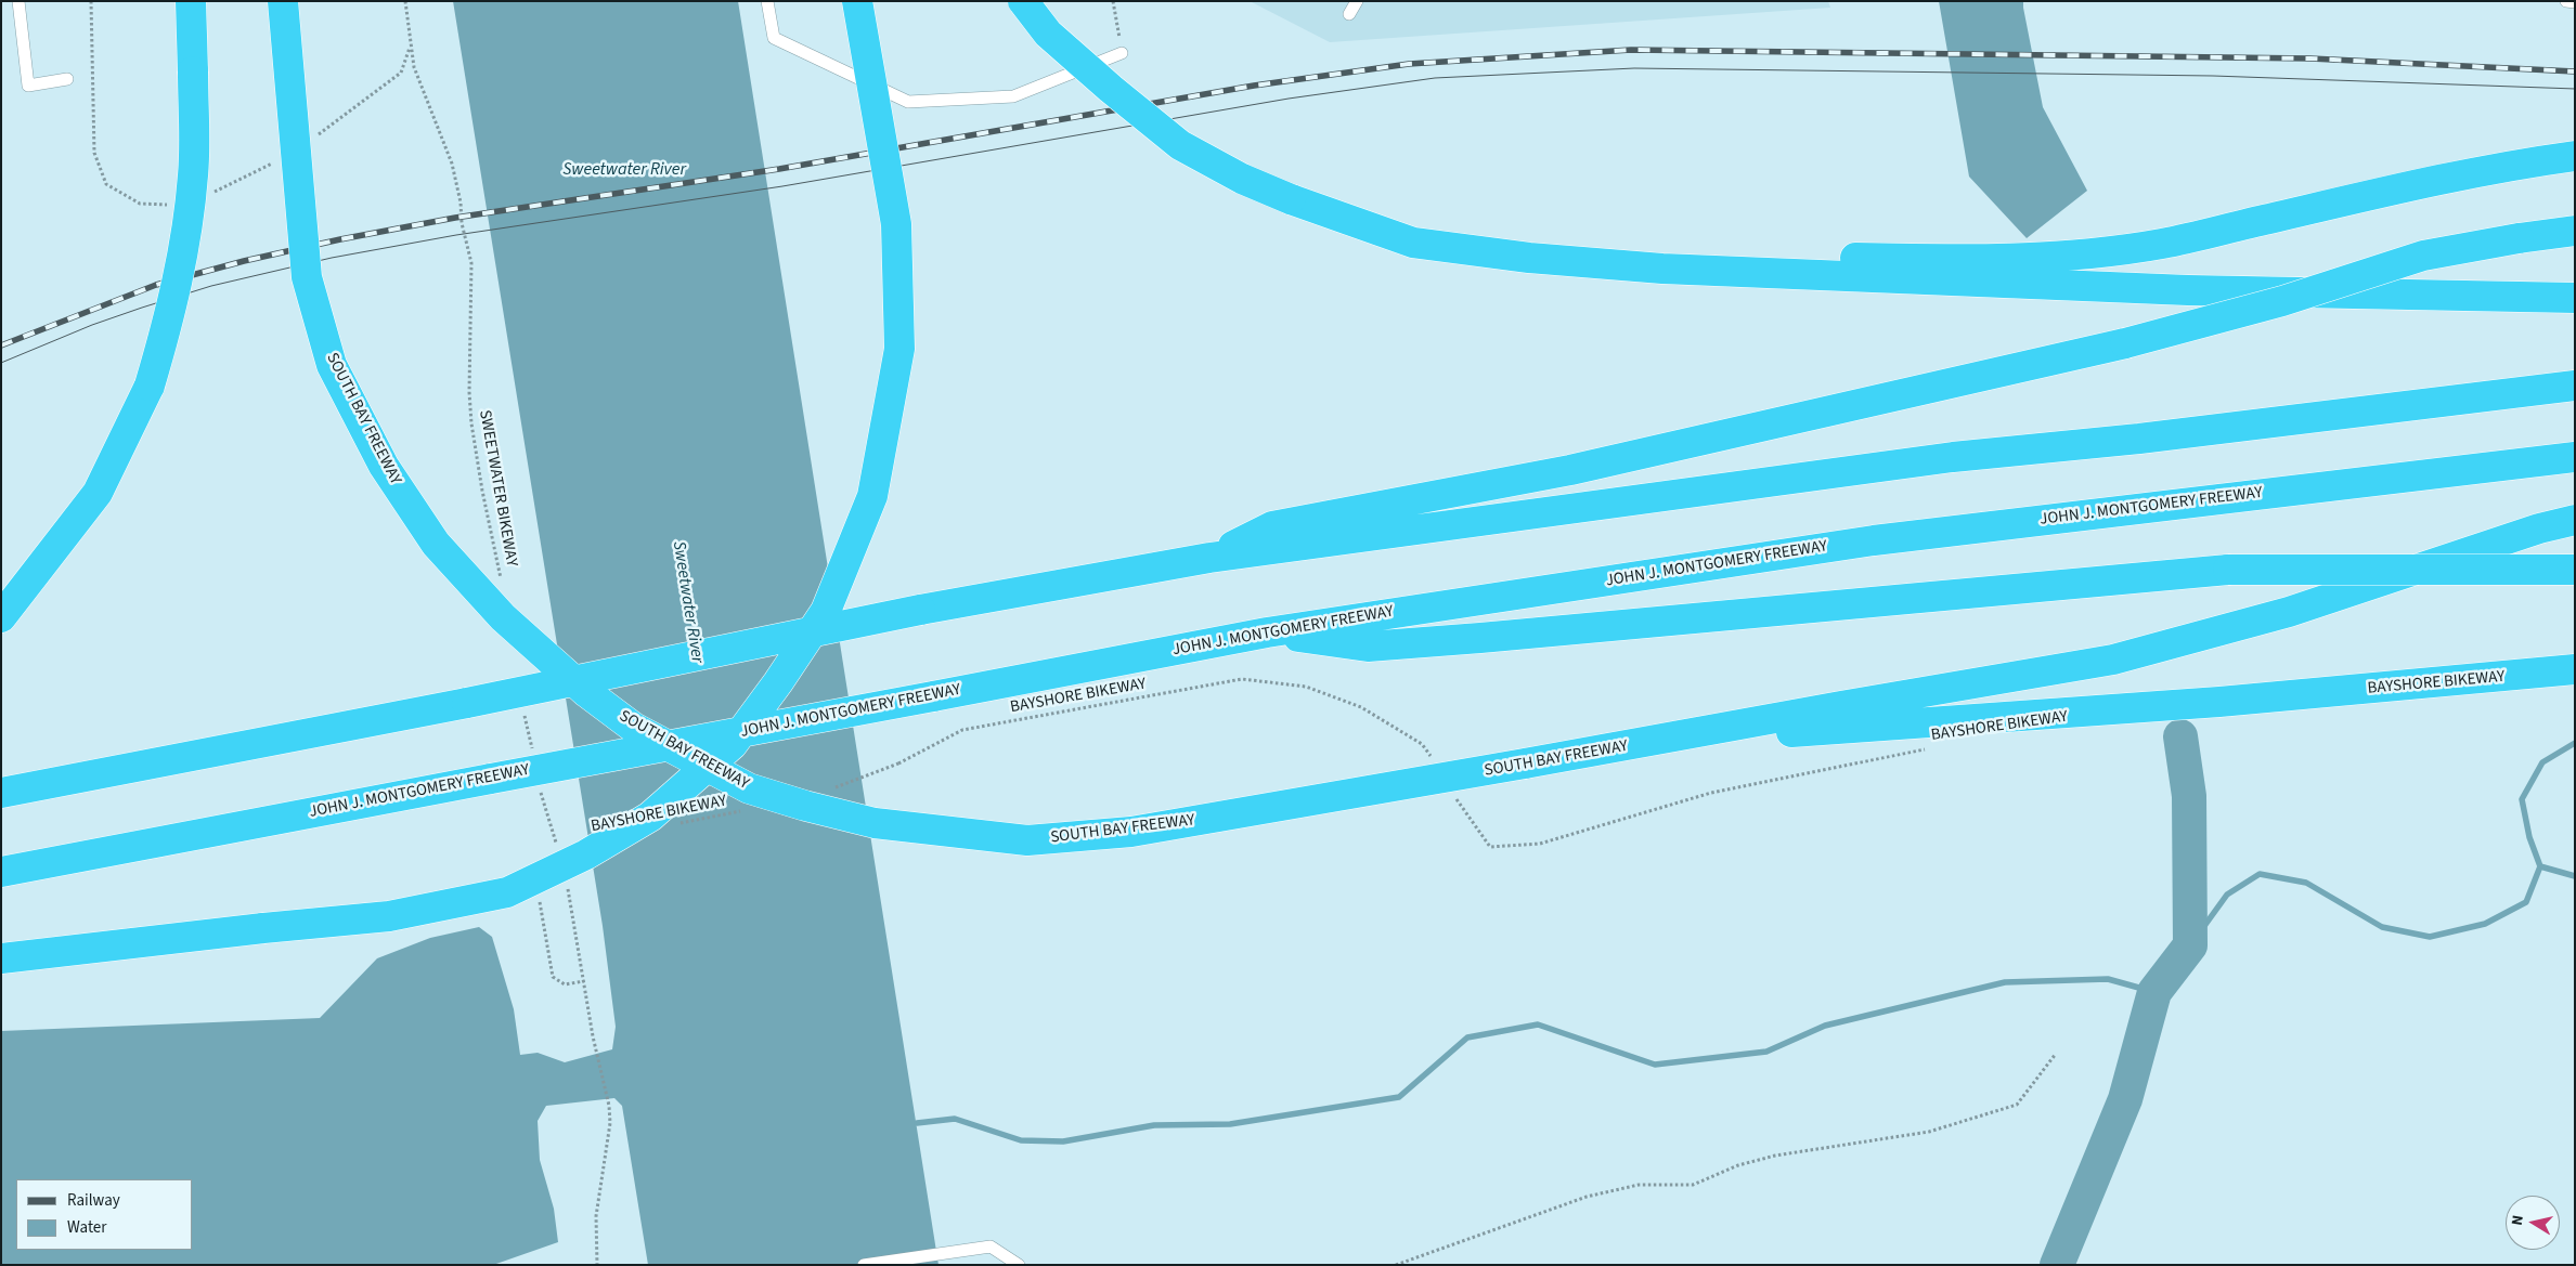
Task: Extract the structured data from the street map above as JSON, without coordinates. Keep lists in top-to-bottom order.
{
  "streets": {
    "highway": ["SOUTH BAY FREEWAY", "JOHN J. MONTGOMERY FREEWAY"],
    "path": ["SWEETWATER BIKEWAY", "BAYSHORE BIKEWAY"]
  },
  "water": ["Sweetwater River"],
  "legend": ["Railway", "Water"],
  "north": "left"
}
